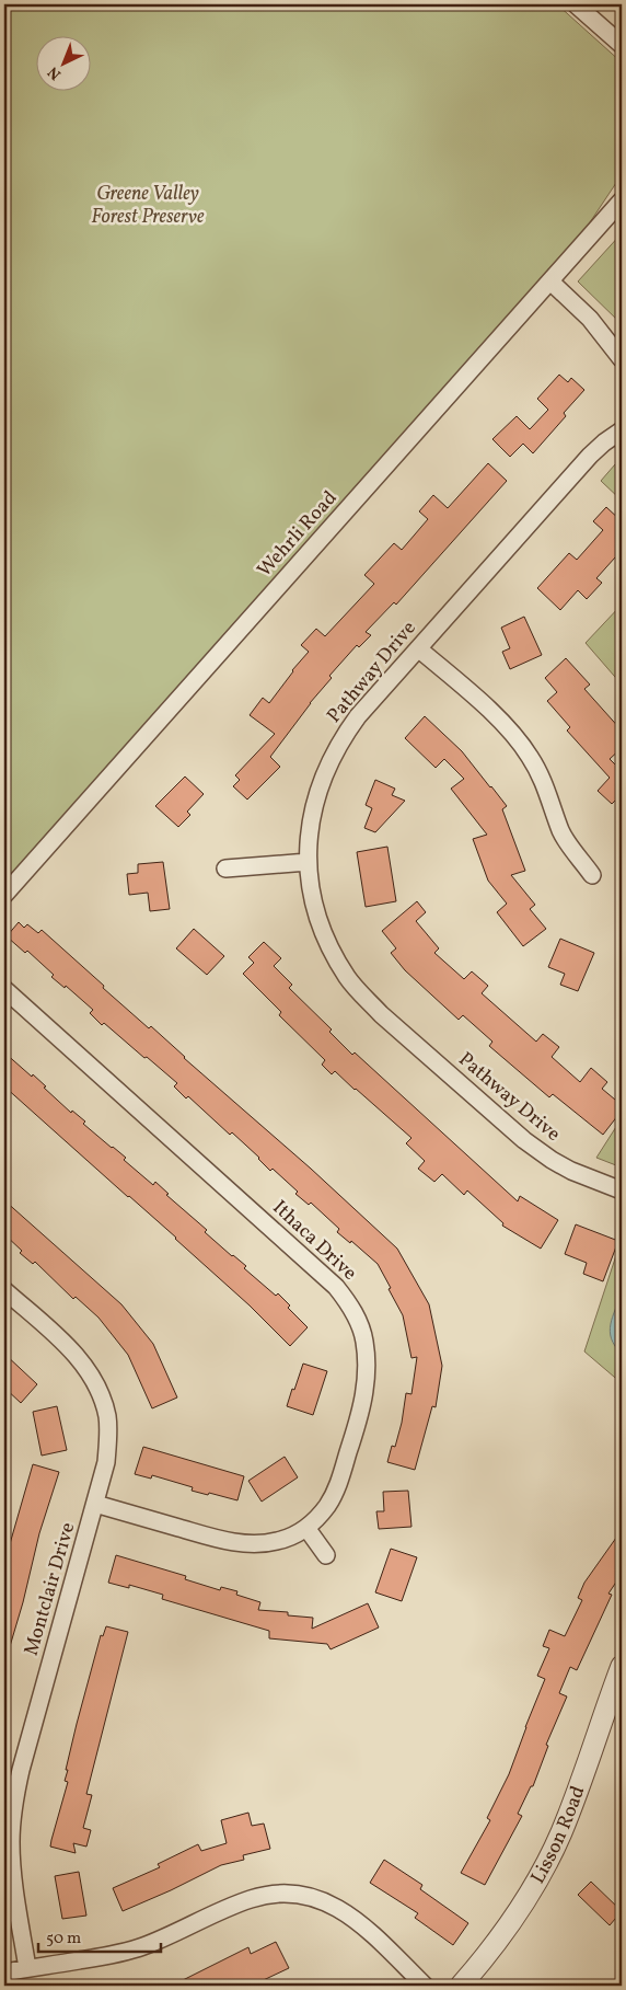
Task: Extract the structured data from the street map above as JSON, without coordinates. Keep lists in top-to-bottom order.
{
  "streets": {
    "street": [
      "Wehrli Road",
      "Pathway Drive",
      "Ithaca Drive",
      "Montclair Drive",
      "Lisson Road"
    ]
  },
  "crossings": [
    ["Ithaca Drive", "Montclair Drive"]
  ],
  "parks": ["Greene Valley Forest Preserve"],
  "scale_bar": "50 m",
  "north": "bottom left"
}
